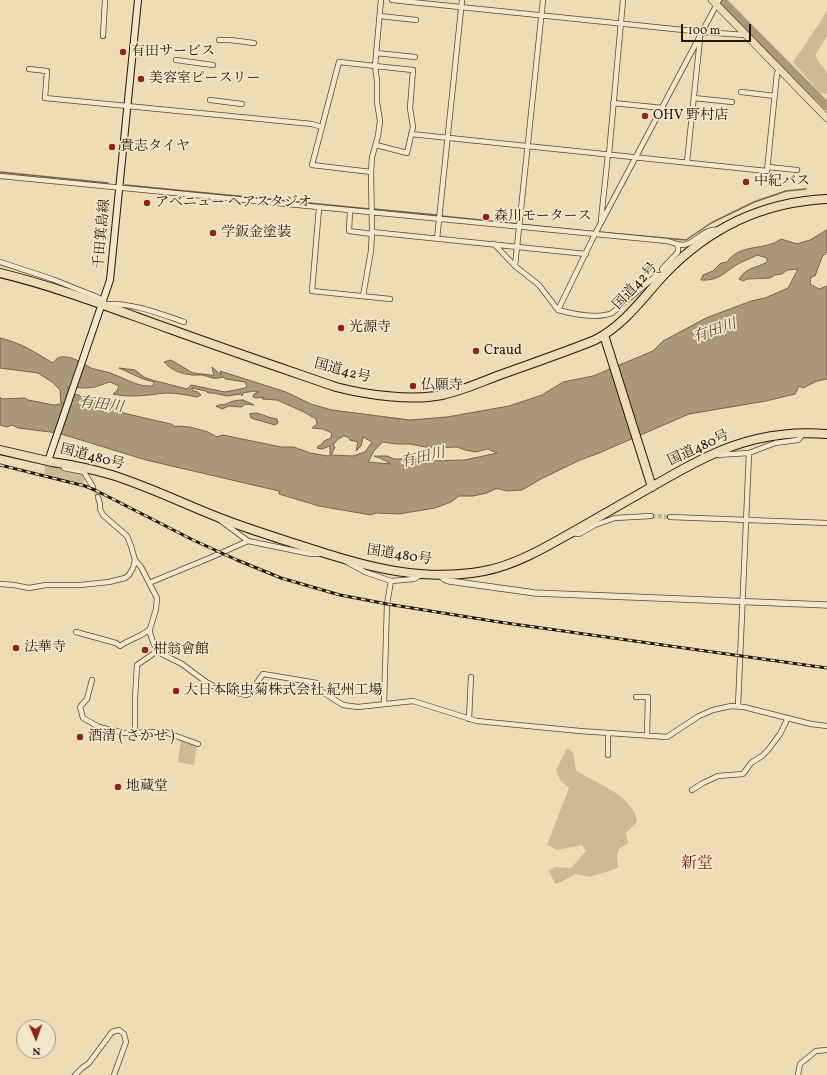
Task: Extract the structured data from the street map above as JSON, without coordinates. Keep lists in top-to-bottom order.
{
  "streets": {
    "highway": ["国道42号", "国道480号"],
    "main road": ["千田箕島線"]
  },
  "crossings": [
    ["千田箕島線", "国道42号"],
    ["千田箕島線", "国道480号"]
  ],
  "districts": ["新堂"],
  "water": ["有田川"],
  "places": [
    "有田サービス",
    "美容室ピースリー",
    "OHV 野村店",
    "貴志タイヤ",
    "中紀バス",
    "アベニュー ヘアスタジオ",
    "森川モータース",
    "学鈑金塗装",
    "光源寺",
    "Craud",
    "仏願寺",
    "法華寺",
    "柑翁會館",
    "大日本除虫菊株式会社 紀州工場",
    "酒清 ( さかせ )",
    "地蔵堂"
  ],
  "scale_bar": "100 m",
  "north": "bottom"
}
